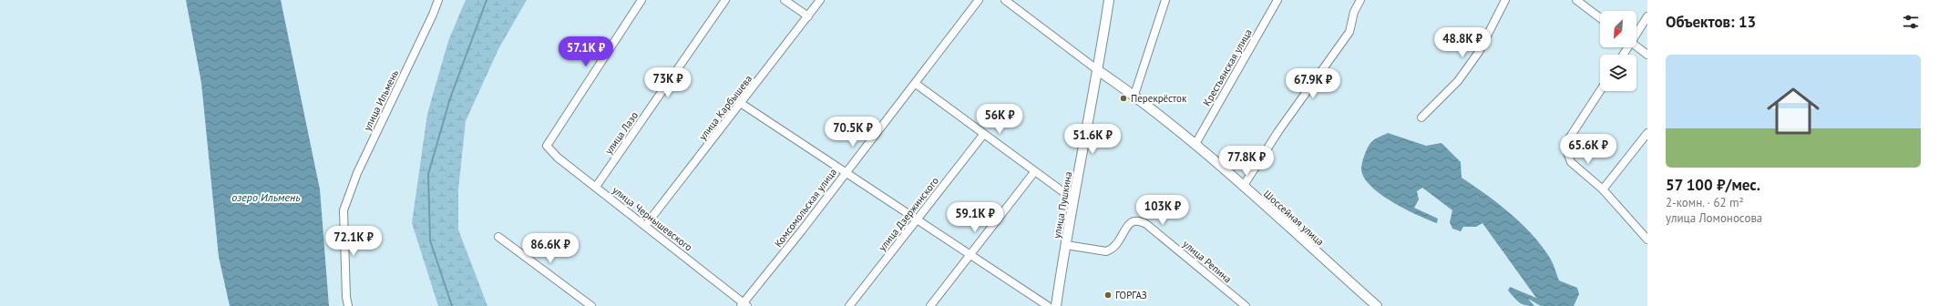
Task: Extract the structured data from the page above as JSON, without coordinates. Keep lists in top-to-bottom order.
{
  "streets": {
    "main road": ["улица Пушкина", "Шоссейная улица"],
    "street": [
      "Крестьянская улица",
      "улица Ильмень",
      "улица Карбышева",
      "улица Лазо",
      "Комсомольская улица",
      "улица Дзержинского",
      "улица Чернышевского",
      "улица Репина"
    ]
  },
  "crossings": [
    ["Крестьянская улица", "Шоссейная улица"],
    ["улица Карбышева", "улица Чернышевского"],
    ["улица Лазо", "улица Чернышевского"],
    ["улица Пушкина", "Шоссейная улица"],
    ["улица Пушкина", "улица Репина"],
    ["Комсомольская улица", "улица Чернышевского"]
  ],
  "water": ["озеро Ильмень"],
  "places": ["Перекрёсток", "ГОРГАЗ"],
  "north": "bottom left",
  "page": {
    "heading": "Объектов: 13",
    "price": [
      "48.8K ₽",
      "57.1K ₽",
      "73K ₽",
      "67.9K ₽",
      "56K ₽",
      "70.5K ₽",
      "51.6K ₽",
      "65.6K ₽",
      "77.8K ₽",
      "103K ₽",
      "59.1K ₽",
      "72.1K ₽",
      "86.6K ₽"
    ],
    "list": [
      {
        "name": "57 100 ₽/мес.",
        "note": "2-комн. · 62 m² · улица Ломоносова"
      }
    ]
  }
}
